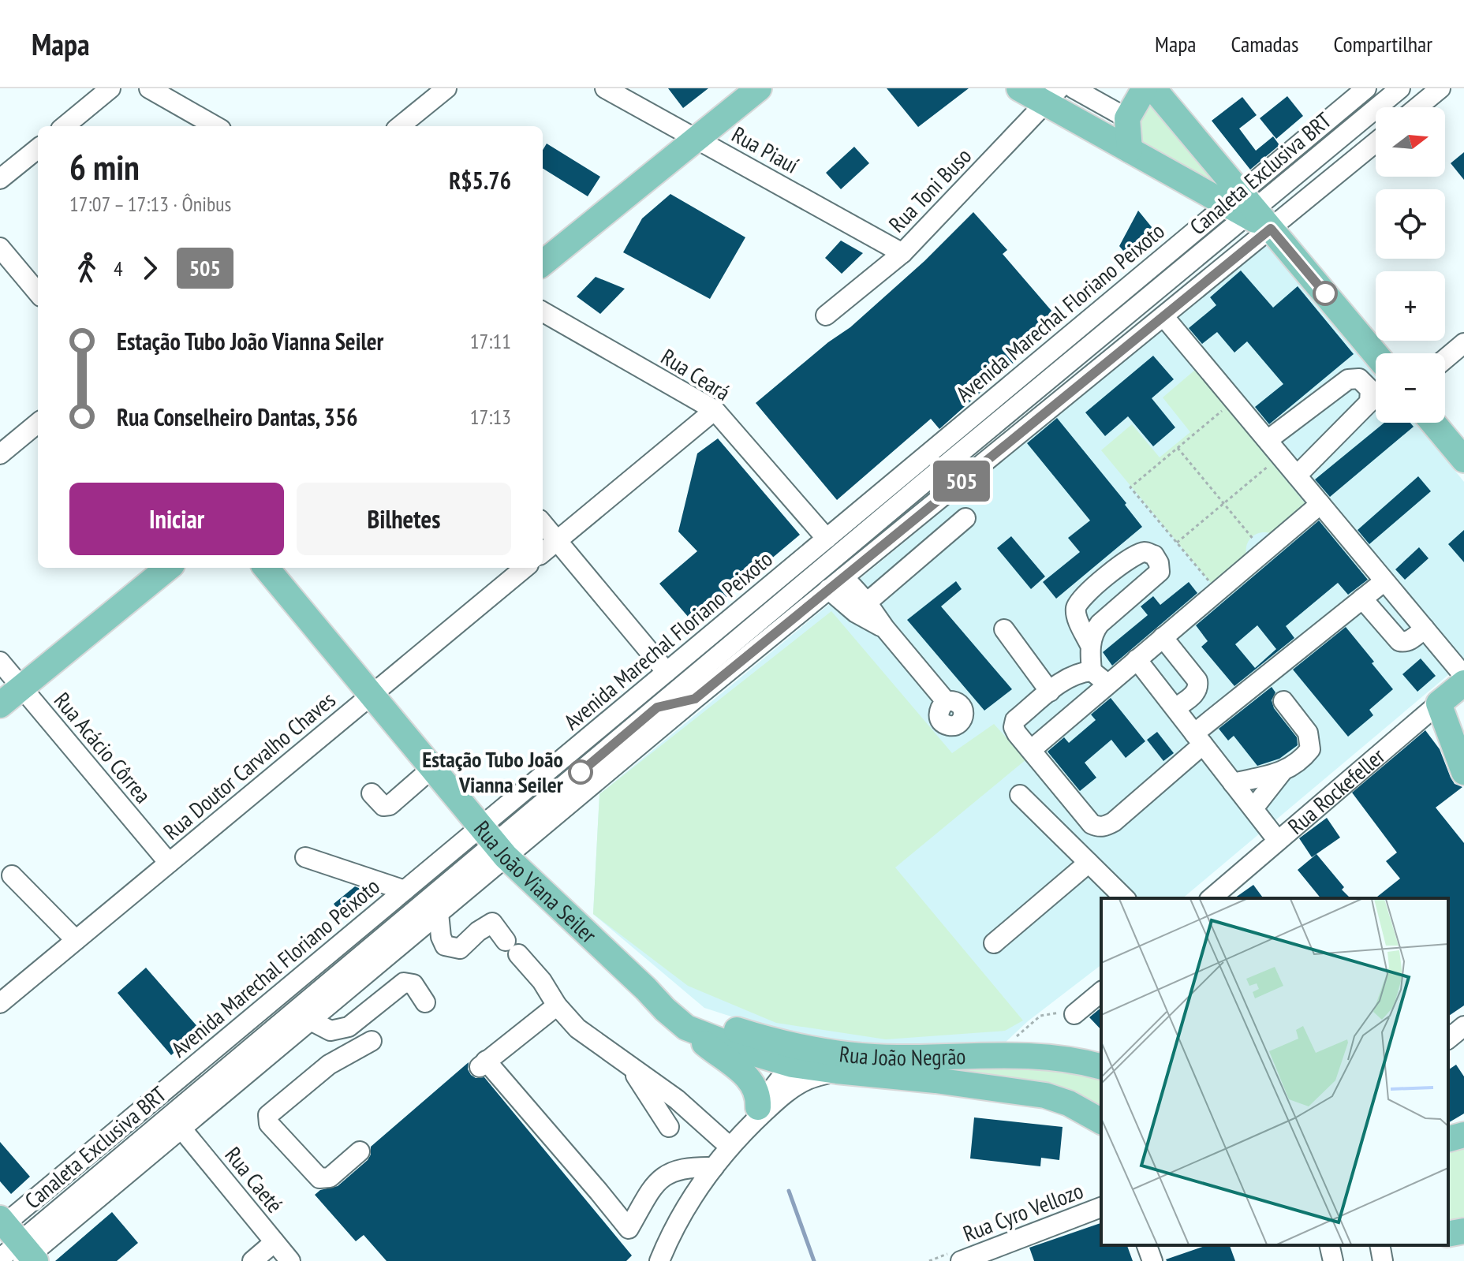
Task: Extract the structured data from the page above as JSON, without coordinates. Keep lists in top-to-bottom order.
{
  "streets": {
    "main road": ["Rua Rockefeller", "Rua João Viana Seiler", "Rua João Negrão"],
    "street": [
      "Rua Piauí",
      "Canaleta Exclusiva BRT",
      "Rua Toni Buso",
      "Avenida Marechal Floriano Peixoto",
      "Rua Ceará",
      "Rua Acácio Côrrea",
      "Rua Doutor Carvalho Chaves",
      "Rua Caeté",
      "Rua Cyro Vellozo"
    ]
  },
  "crossings": [
    ["Rua Piauí", "Rua Toni Buso"],
    ["Canaleta Exclusiva BRT", "Avenida Marechal Floriano Peixoto"],
    ["Canaleta Exclusiva BRT", "Rua João Viana Seiler"],
    ["Avenida Marechal Floriano Peixoto", "Rua Ceará"],
    ["Avenida Marechal Floriano Peixoto", "Rua João Viana Seiler"],
    ["Avenida Marechal Floriano Peixoto", "Rua Caeté"],
    ["Rua Acácio Côrrea", "Rua Doutor Carvalho Chaves"],
    ["Rua Doutor Carvalho Chaves", "Rua João Viana Seiler"],
    ["Rua João Viana Seiler", "Rua João Negrão"]
  ],
  "places": ["Estação Tubo João Vianna Seiler"],
  "lines": ["bus line 505"],
  "north": "right",
  "page": {
    "header": "Mapa",
    "nav": ["Mapa", "Camadas", "Compartilhar"],
    "on_map": "505",
    "map_buttons": ["+", "−"],
    "heading": ["6 min", "17:07 – 17:13 · Ônibus", "R$5.76"],
    "legs": ["4", "505"],
    "list": [
      {
        "name": "Estação Tubo João Vianna Seiler",
        "value": "17:11"
      },
      {
        "name": "Rua Conselheiro Dantas, 356",
        "value": "17:13"
      }
    ],
    "buttons": ["Iniciar", "Bilhetes"]
  }
}
